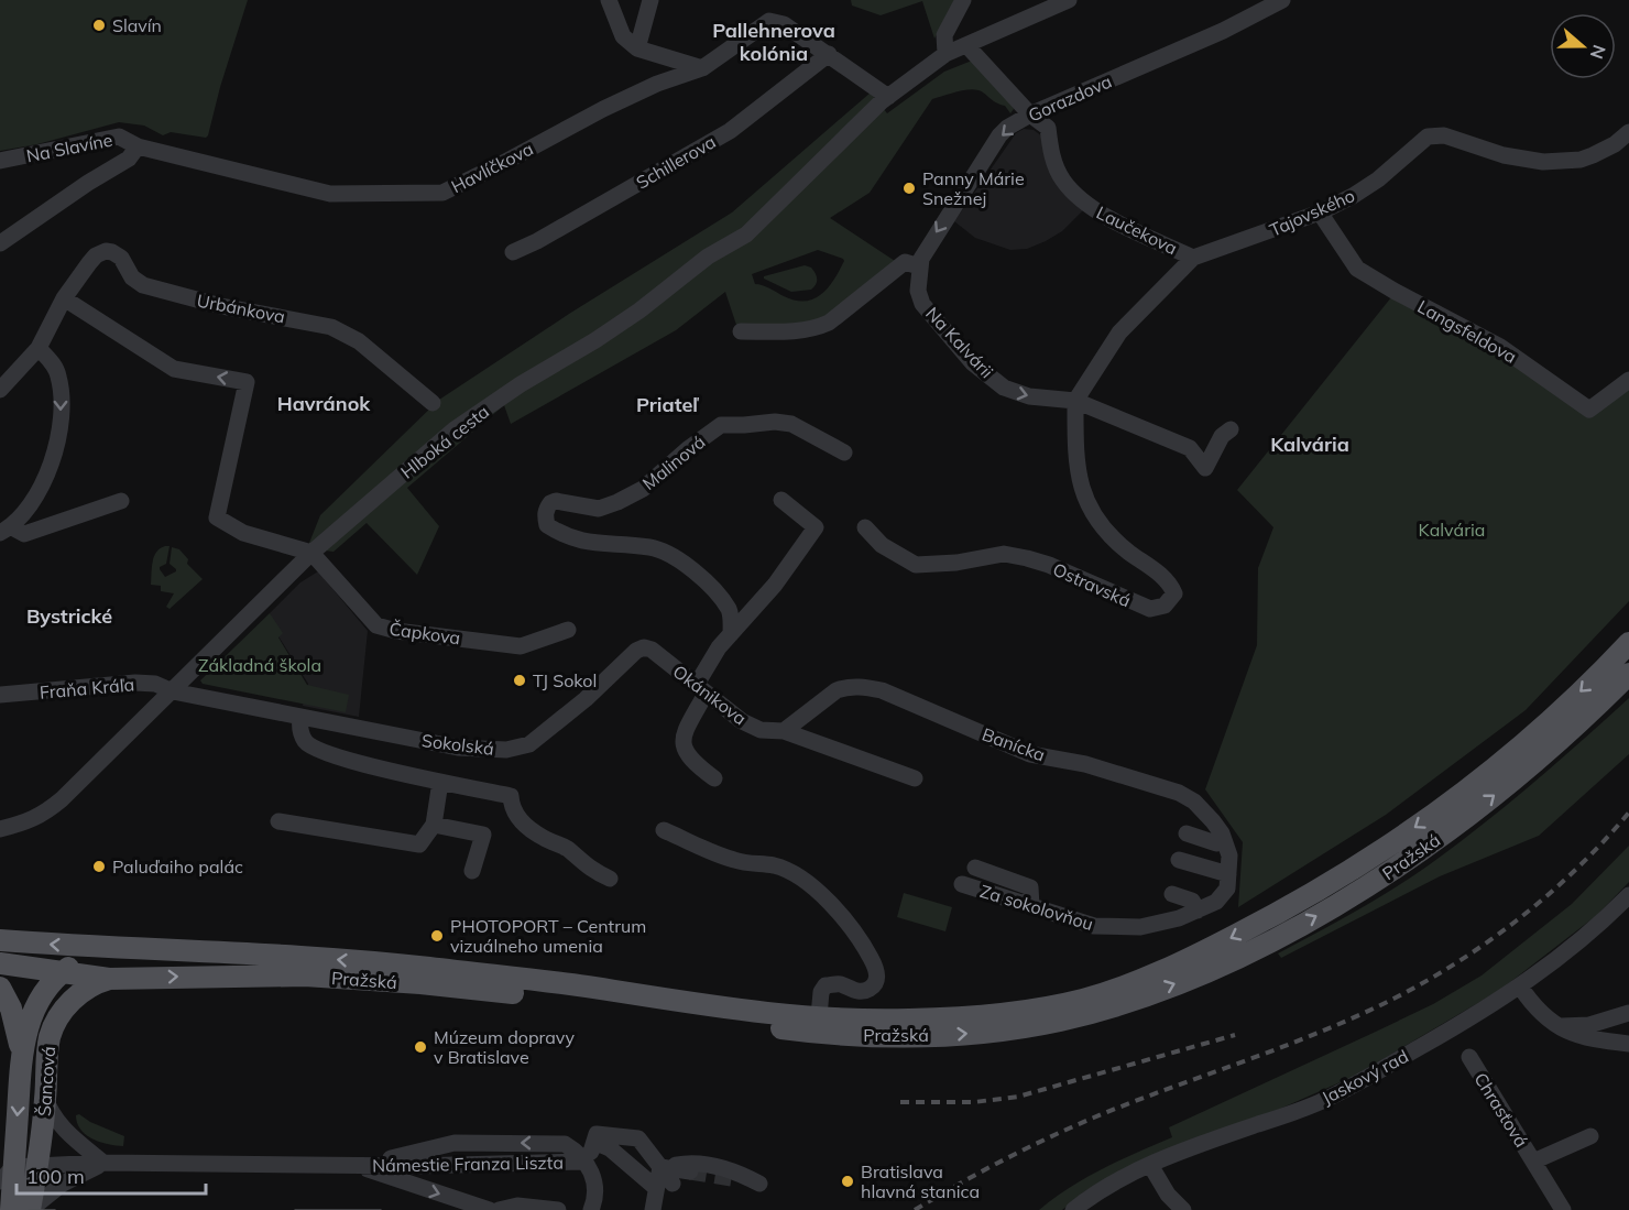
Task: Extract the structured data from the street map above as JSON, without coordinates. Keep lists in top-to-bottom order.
{
  "streets": {
    "main road": ["Pražská", "Šancová"],
    "street": [
      "Gorazdova",
      "Na Slavíne",
      "Schillerova",
      "Havlíčkova",
      "Tajovského",
      "Laučekova",
      "Urbánkova",
      "Langsfeldova",
      "Na Kalvárii",
      "Hlboká cesta",
      "Malinová",
      "Ostravská",
      "Čapkova",
      "Fraňa Kráľa",
      "Okánikova",
      "Sokolská",
      "Banícka",
      "Za sokolovňou",
      "Jaskový rad",
      "Chrasťová",
      "Námestie Franza Liszta"
    ]
  },
  "crossings": [
    ["Gorazdova", "Laučekova"],
    ["Gorazdova", "Na Kalvárii"],
    ["Na Slavíne", "Havlíčkova"],
    ["Schillerova", "Havlíčkova"],
    ["Havlíčkova", "Hlboká cesta"],
    ["Tajovského", "Laučekova"],
    ["Tajovského", "Langsfeldova"],
    ["Tajovského", "Na Kalvárii"],
    ["Tajovského", "Ostravská"],
    ["Laučekova", "Hlboká cesta"],
    ["Na Kalvárii", "Ostravská"],
    ["Hlboká cesta", "Čapkova"],
    ["Hlboká cesta", "Fraňa Kráľa"],
    ["Hlboká cesta", "Sokolská"],
    ["Fraňa Kráľa", "Sokolská"],
    ["Okánikova", "Sokolská"],
    ["Okánikova", "Banícka"],
    ["Banícka", "Za sokolovňou"],
    ["Pražská", "Šancová"],
    ["Šancová", "Námestie Franza Liszta"]
  ],
  "one_way": ["Na Kalvárii"],
  "districts": [
    "Pallehnerova kolónia",
    "Havránok",
    "Priateľ",
    "Kalvária",
    "Bystrické"
  ],
  "parks": ["Kalvária", "Základná škola"],
  "places": [
    "Slavín",
    "Panny Márie Snežnej",
    "TJ Sokol",
    "Paluďaiho palác",
    "PHOTOPORT – Centrum vizuálneho umenia",
    "Múzeum dopravy v Bratislave",
    "Bratislava hlavná stanica"
  ],
  "scale_bar": "100 m",
  "north": "right"
}
